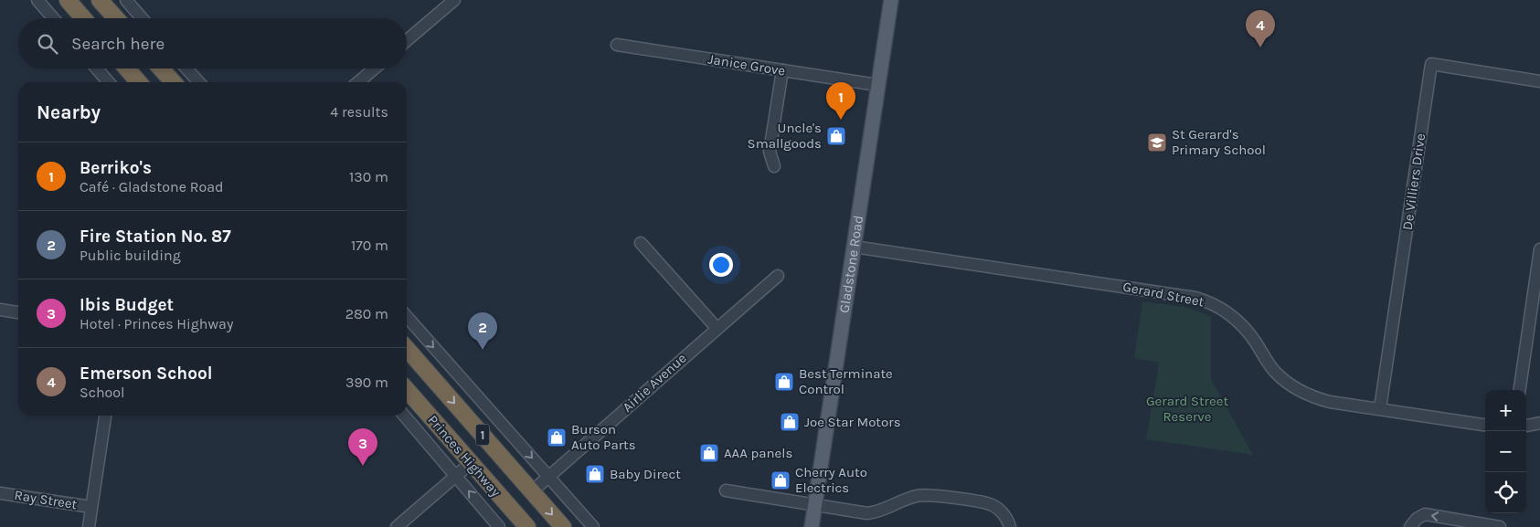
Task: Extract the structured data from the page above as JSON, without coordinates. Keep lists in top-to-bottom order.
{
  "streets": {
    "highway": ["1", "Princes Highway"],
    "main road": ["Gladstone Road"],
    "street": [
      "Janice Grove",
      "De Villiers Drive",
      "Gerard Street",
      "Airlie Avenue",
      "Ray Street"
    ]
  },
  "crossings": [
    ["Janice Grove", "Gladstone Road"],
    ["De Villiers Drive", "Gerard Street"],
    ["Gladstone Road", "Gerard Street"],
    ["Airlie Avenue", "Princes Highway"]
  ],
  "parks": ["Gerard Street Reserve"],
  "places": {
    "shop": [
      "Uncle's Smallgoods",
      "Best Terminate Control",
      "Joe Star Motors",
      "Burson Auto Parts",
      "AAA panels",
      "Baby Direct",
      "Cherry Auto Electrics"
    ],
    "school or university": ["St Gerard's Primary School"]
  },
  "page": {
    "pins": [
      "4",
      "1",
      "2",
      "3"
    ],
    "search": "Search here",
    "heading": ["Nearby", "4 results"],
    "list": [
      {
        "mark": "1",
        "name": "Berriko's",
        "note": "Café · Gladstone Road",
        "value": "130 m"
      },
      {
        "mark": "2",
        "name": "Fire Station No. 87",
        "note": "Public building",
        "value": "170 m"
      },
      {
        "mark": "3",
        "name": "Ibis Budget",
        "note": "Hotel · Princes Highway",
        "value": "280 m"
      },
      {
        "mark": "4",
        "name": "Emerson School",
        "note": "School",
        "value": "390 m"
      }
    ],
    "map_buttons": ["+", "−"]
  }
}
